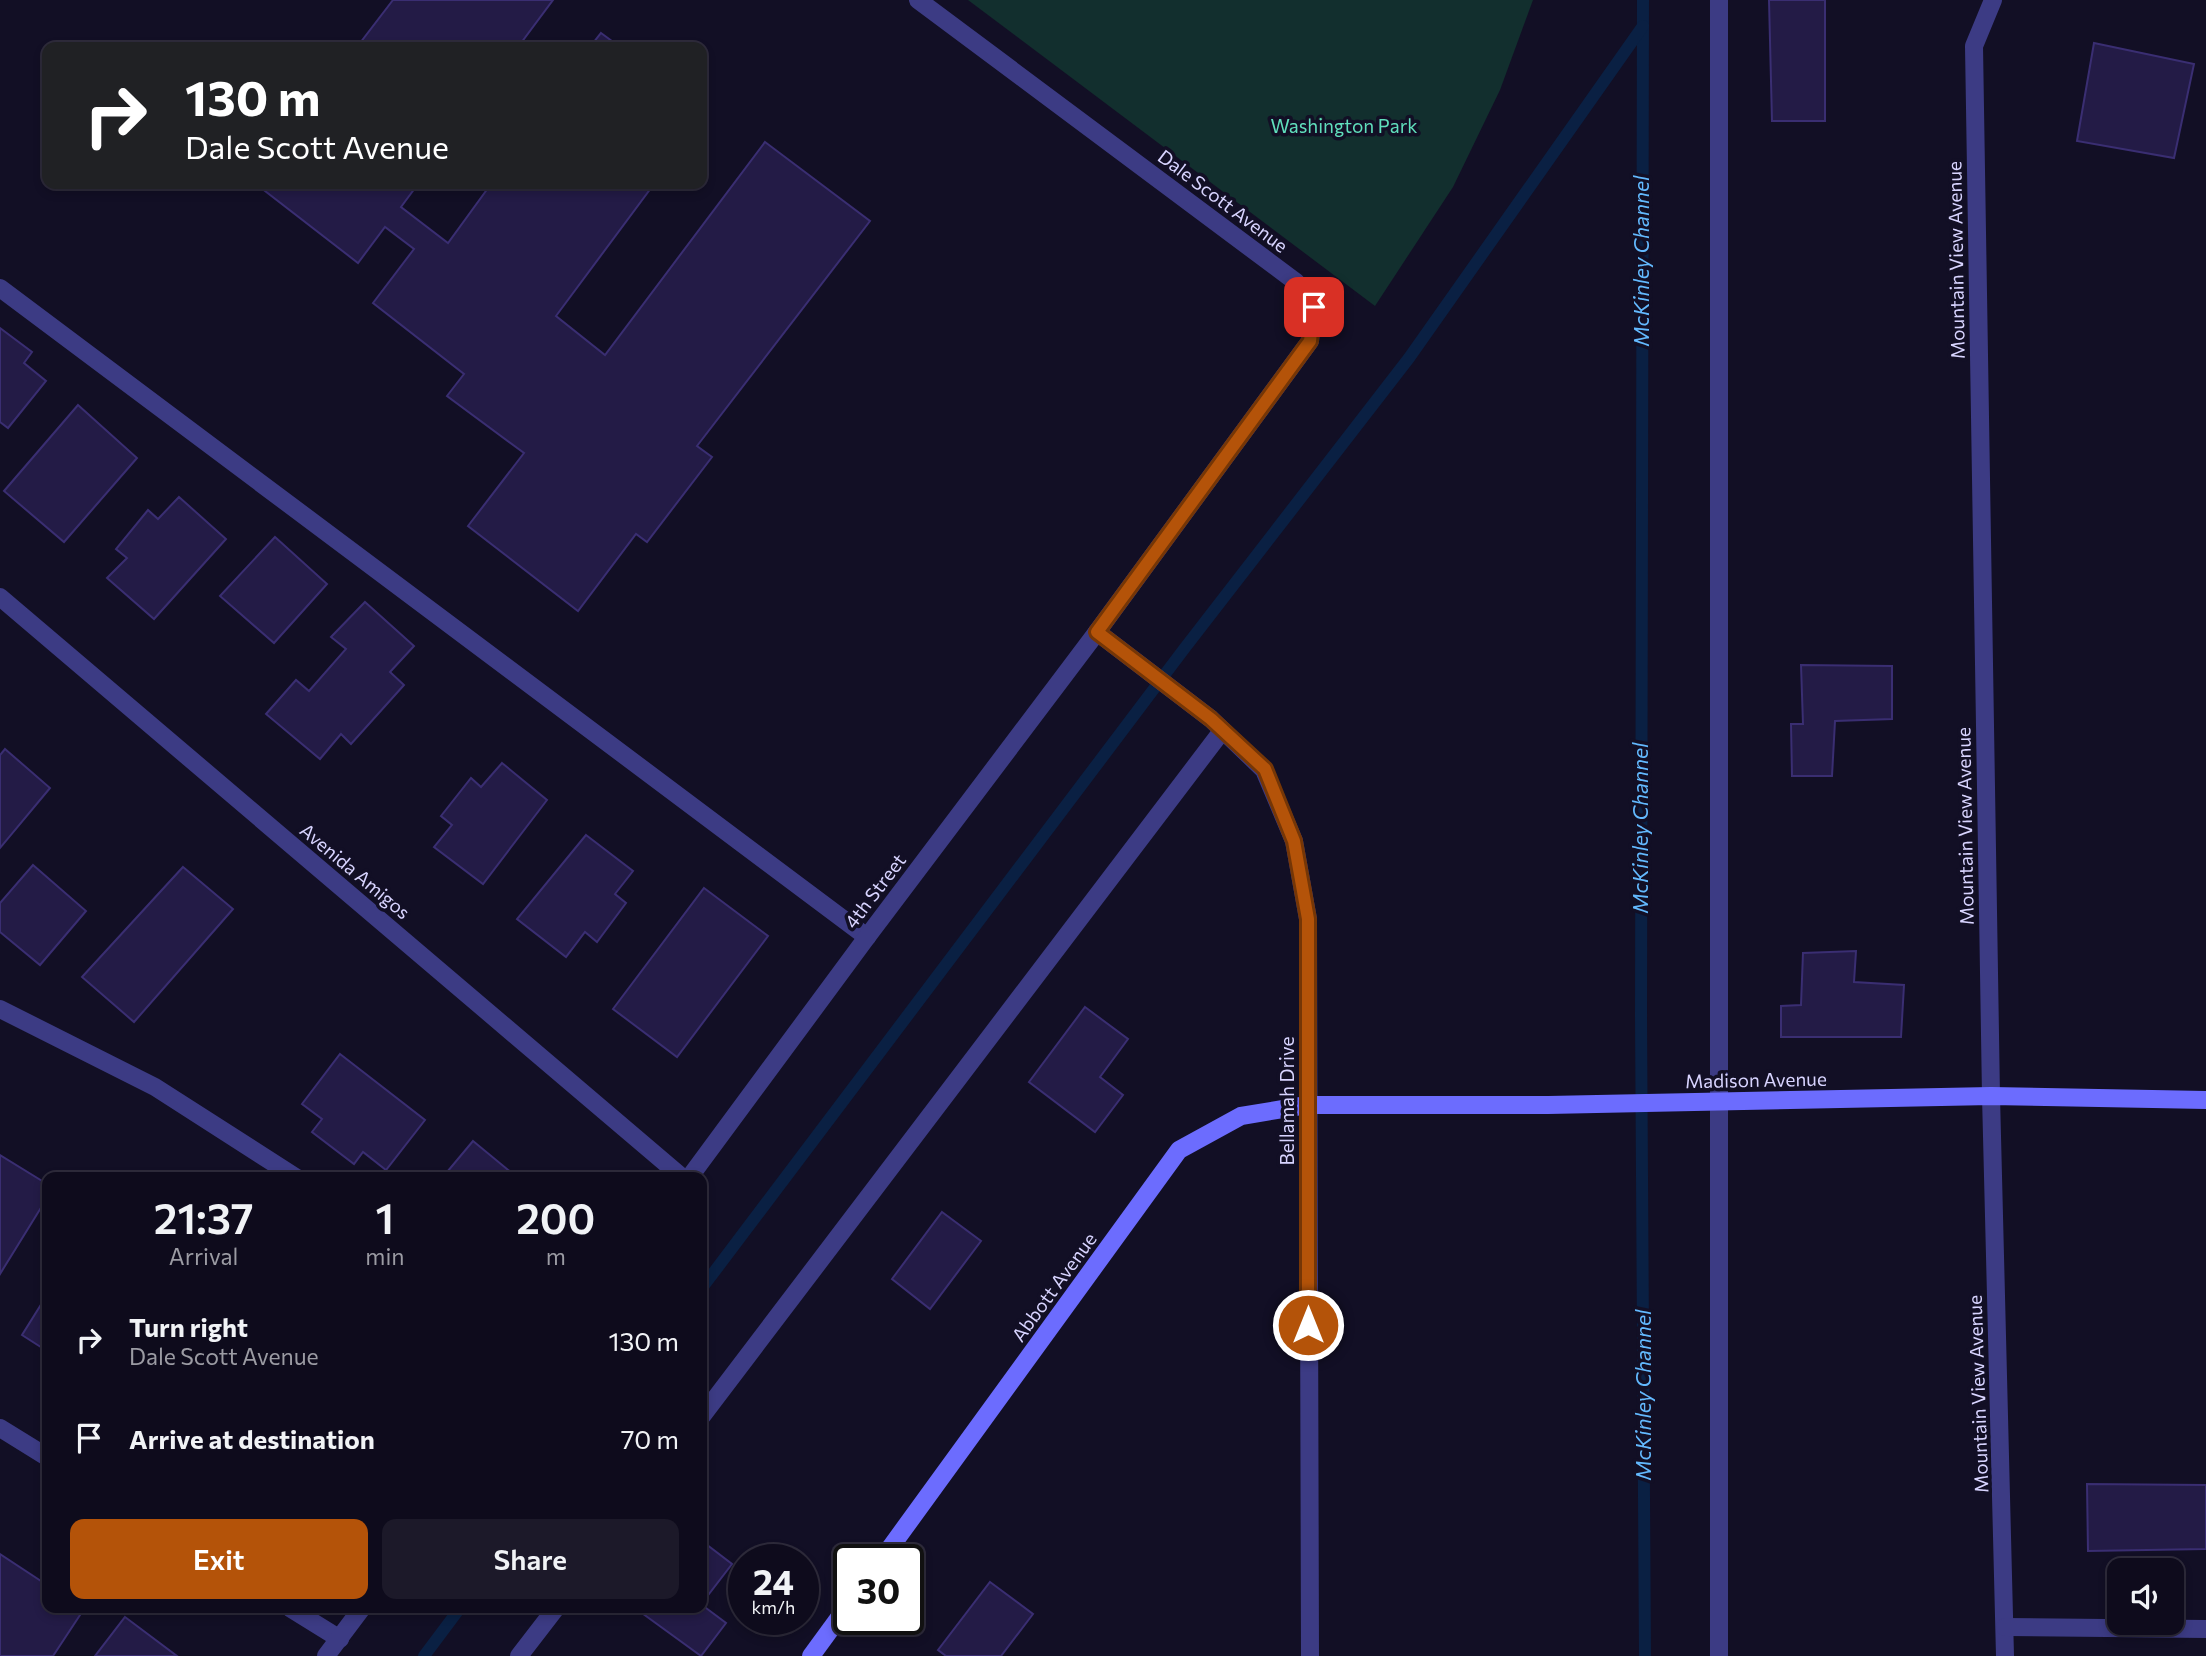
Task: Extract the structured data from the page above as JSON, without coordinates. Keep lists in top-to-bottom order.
{
  "streets": {
    "street": [
      "Dale Scott Avenue",
      "Mountain View Avenue",
      "Avenida Amigos",
      "4th Street",
      "Madison Avenue",
      "Bellamah Drive",
      "Abbott Avenue"
    ]
  },
  "crossings": [
    ["Dale Scott Avenue", "4th Street"],
    ["Dale Scott Avenue", "Bellamah Drive"],
    ["Mountain View Avenue", "Madison Avenue"],
    ["4th Street", "Bellamah Drive"],
    ["Madison Avenue", "Bellamah Drive"],
    ["Madison Avenue", "Abbott Avenue"],
    ["Bellamah Drive", "Abbott Avenue"]
  ],
  "water": ["McKinley Channel"],
  "parks": ["Washington Park"],
  "page": {
    "turn": ["130 m", "Dale Scott Avenue"],
    "eta": [
      "21:37",
      "Arrival",
      "1",
      "min",
      "200",
      "m"
    ],
    "list": [
      {
        "name": "Turn right",
        "note": "Dale Scott Avenue",
        "value": "130 m"
      },
      {
        "name": "Arrive at destination",
        "value": "70 m"
      }
    ],
    "buttons": ["Exit", "Share"],
    "speed": "24 km/h",
    "limit": "30"
  }
}
